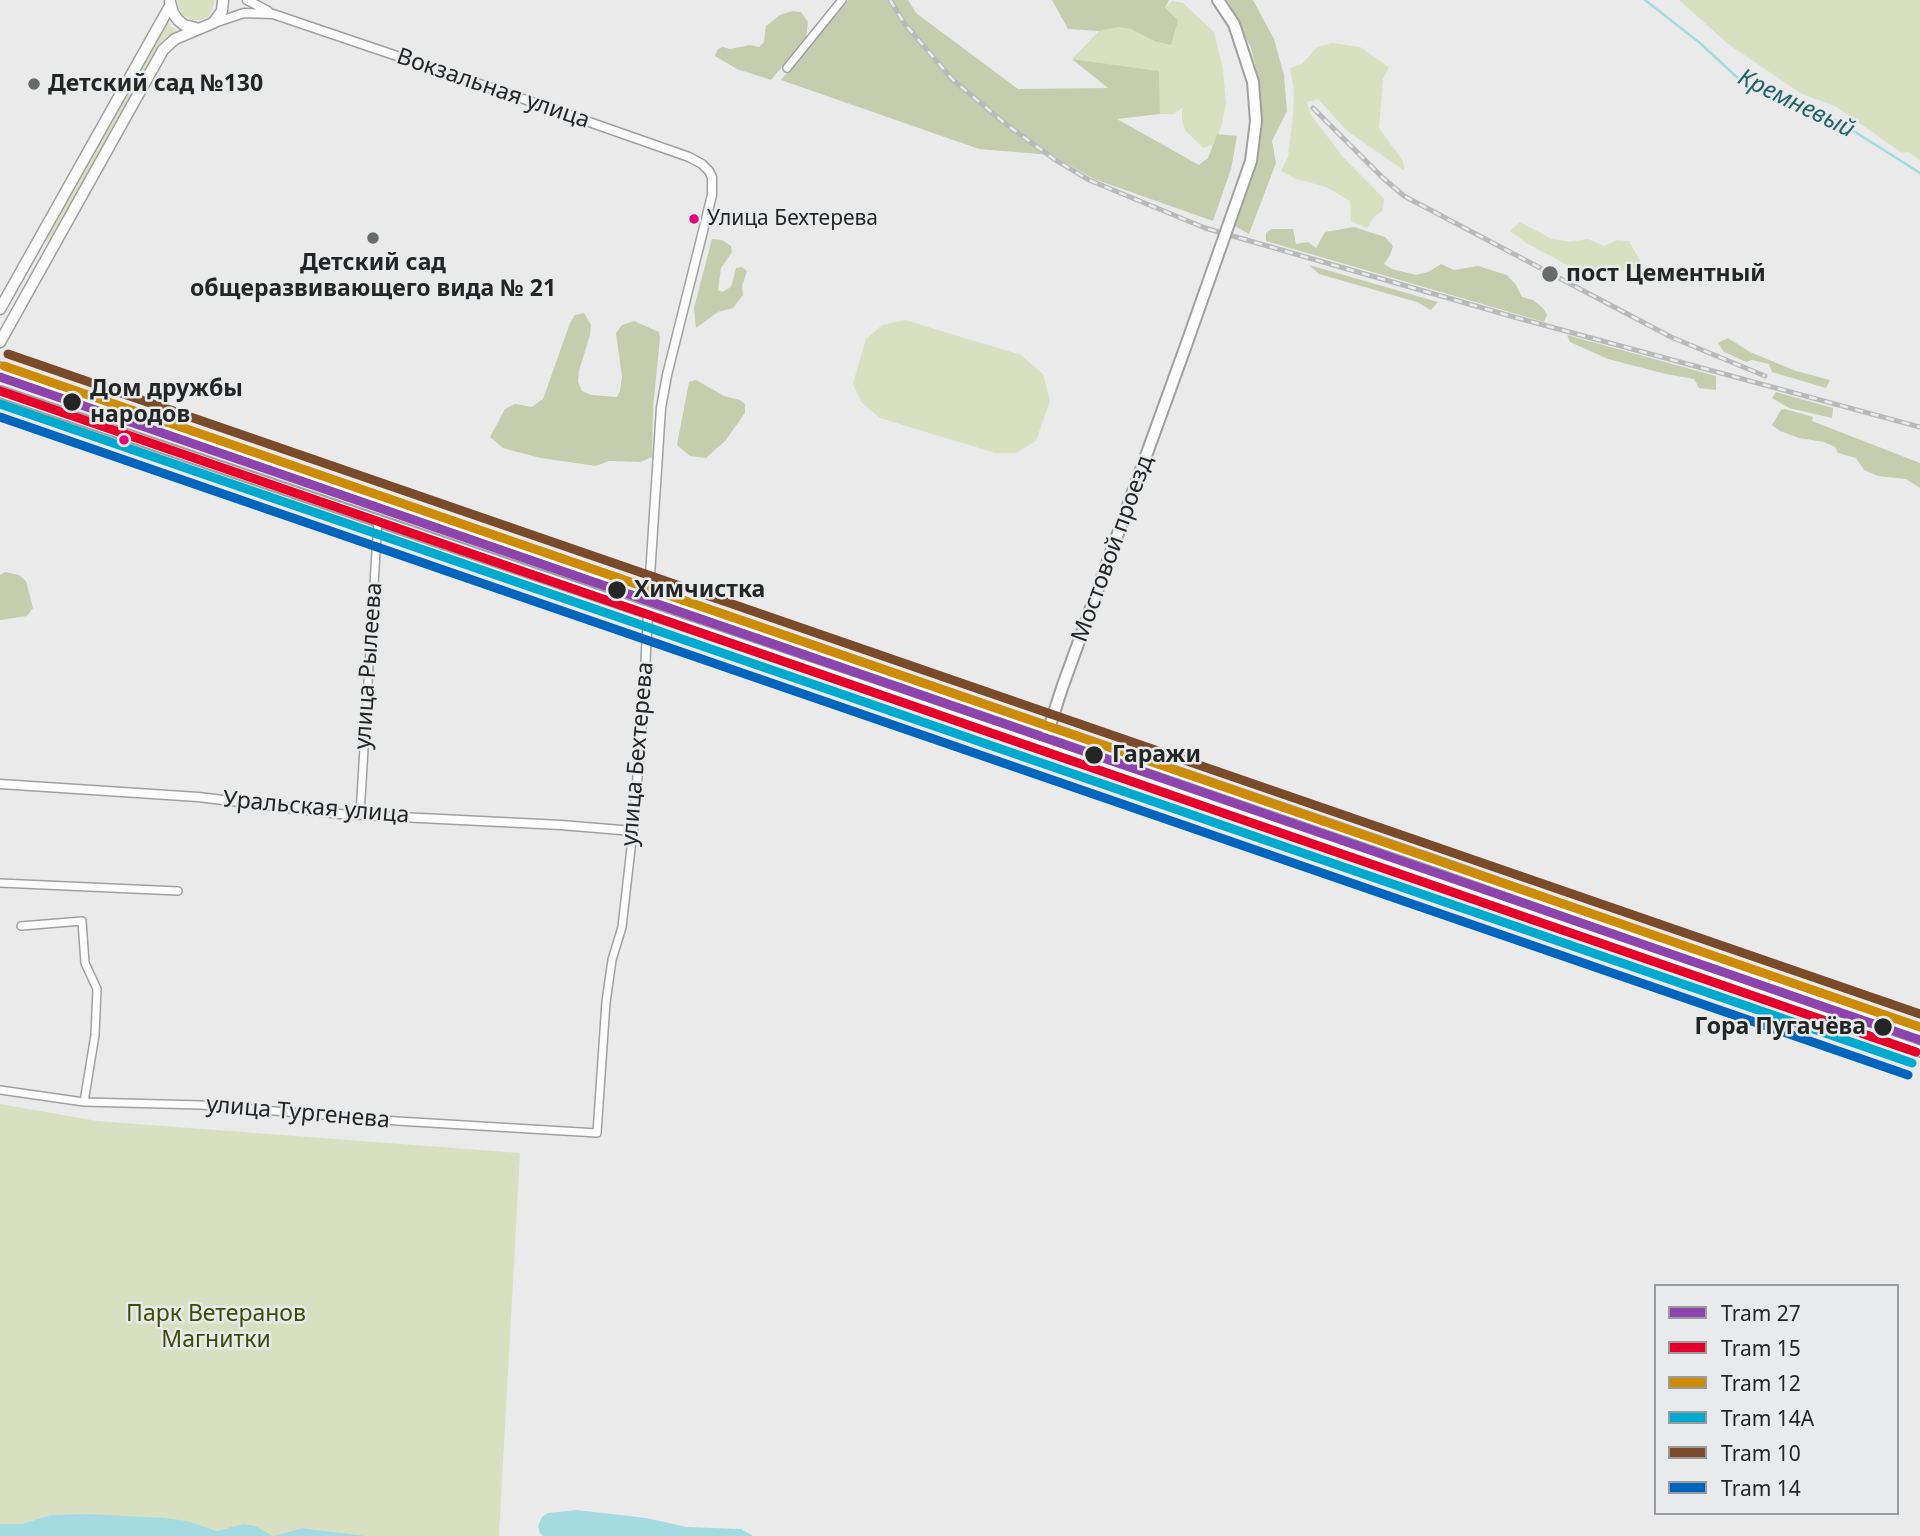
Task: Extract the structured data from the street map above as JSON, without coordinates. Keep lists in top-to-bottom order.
{
  "streets": {
    "main road": ["Мостовой проезд", "улица Бехтерева"],
    "street": [
      "Вокзальная улица",
      "улица Рылеева",
      "Уральская улица",
      "улица Тургенева"
    ]
  },
  "crossings": [
    ["Вокзальная улица", "улица Бехтерева"],
    ["улица Рылеева", "Уральская улица"],
    ["улица Бехтерева", "Уральская улица"],
    ["улица Бехтерева", "улица Тургенева"]
  ],
  "water": ["Кремневый"],
  "parks": ["Парк Ветеранов Магнитки"],
  "places": [
    "Детский сад №130",
    "Улица Бехтерева",
    "Детский сад общеразвивающего вида № 21",
    "пост Цементный",
    "Дом дружбы народов",
    "Химчистка",
    "Гаражи",
    "Гора Пугачёва"
  ],
  "lines": [
    "tram line 10",
    "tram line 12",
    "tram line 27",
    "tram line 15",
    "tram line 14А",
    "tram line 14"
  ],
  "legend": [
    "Tram 27",
    "Tram 15",
    "Tram 12",
    "Tram 14А",
    "Tram 10",
    "Tram 14"
  ]
}
